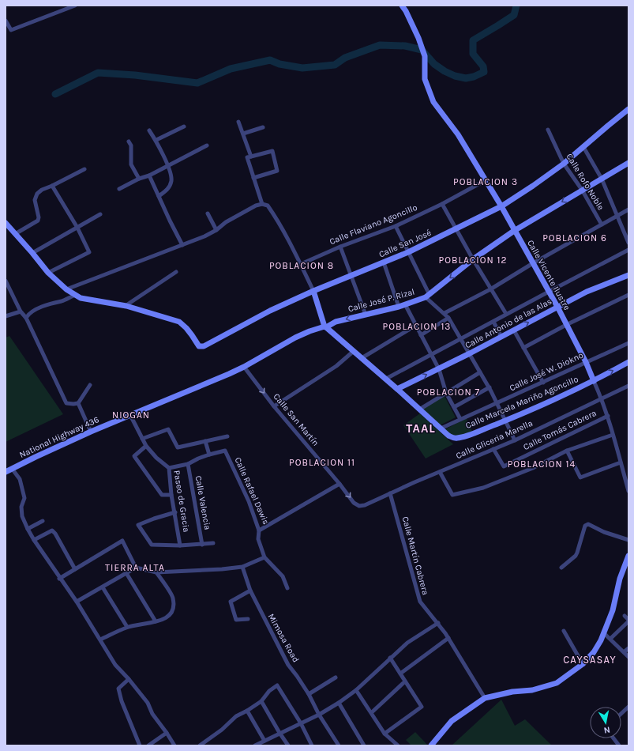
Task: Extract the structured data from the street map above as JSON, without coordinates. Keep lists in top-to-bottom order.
{
  "streets": {
    "street": [
      "Calle Rofo Noble",
      "Calle Flaviano Agoncillo",
      "Calle San José",
      "Calle Vicente Ilustre",
      "Calle José P. Rizal",
      "Calle Antonio de las Alas",
      "Calle José W. Diokno",
      "Calle Marcela Mariño Agoncillo",
      "Calle San Martín",
      "Calle Tomás Cabrera",
      "National Highway 436",
      "Calle Gliceria Marella",
      "Calle Rafael Dawis",
      "Paseo de Gracia",
      "Calle Valencia",
      "Calle Martín Cabrera",
      "Mimosa Road"
    ]
  },
  "crossings": [
    ["Calle Rofo Noble", "Calle San José"],
    ["Calle Rofo Noble", "Calle José P. Rizal"],
    ["Calle Flaviano Agoncillo", "Calle Vicente Ilustre"],
    ["Calle San José", "Calle Vicente Ilustre"],
    ["Calle Vicente Ilustre", "Calle José P. Rizal"],
    ["Calle Vicente Ilustre", "Calle Antonio de las Alas"],
    ["Calle Vicente Ilustre", "Calle José W. Diokno"],
    ["Calle Vicente Ilustre", "Calle Marcela Mariño Agoncillo"],
    ["Calle José P. Rizal", "Calle Marcela Mariño Agoncillo"],
    ["Calle José P. Rizal", "Calle San Martín"],
    ["Calle José P. Rizal", "National Highway 436"],
    ["Calle Antonio de las Alas", "Calle Marcela Mariño Agoncillo"],
    ["Calle José W. Diokno", "Calle Marcela Mariño Agoncillo"],
    ["Calle San Martín", "Calle Gliceria Marella"],
    ["Calle San Martín", "Calle Rafael Dawis"],
    ["Calle Tomás Cabrera", "Calle Gliceria Marella"],
    ["National Highway 436", "Paseo de Gracia"],
    ["Calle Gliceria Marella", "Calle Martín Cabrera"],
    ["Calle Rafael Dawis", "Paseo de Gracia"],
    ["Calle Rafael Dawis", "Calle Valencia"]
  ],
  "one_way": ["Calle San Martín"],
  "districts": [
    "POBLACION 3",
    "POBLACION 6",
    "POBLACION 12",
    "POBLACION 8",
    "POBLACION 13",
    "POBLACION 7",
    "NIOGAN",
    "TAAL",
    "POBLACION 11",
    "POBLACION 14",
    "TIERRA ALTA",
    "CAYSASAY"
  ],
  "north": "bottom"
}
